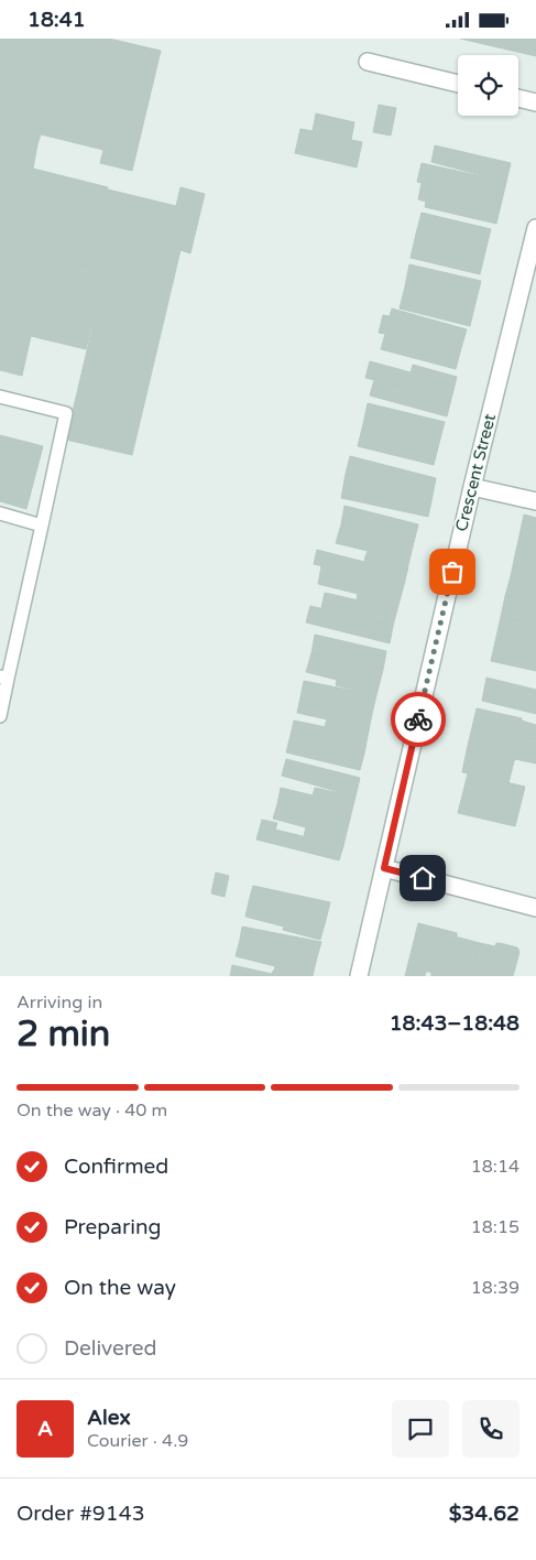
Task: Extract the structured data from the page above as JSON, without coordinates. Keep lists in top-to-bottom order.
{
  "streets": {
    "street": ["Crescent Street"]
  },
  "page": {
    "status": "18:41",
    "heading": ["2 min", "Arriving in", "18:43–18:48"],
    "panel": [
      "Alex",
      "Courier · 4.9",
      "Order #9143",
      "$34.62"
    ],
    "bar": "On the way · 40 m",
    "list": [
      ["Confirmed", "18:14"],
      ["Preparing", "18:15"],
      ["On the way", "18:39"],
      "Delivered"
    ],
    "round": "A"
  }
}
